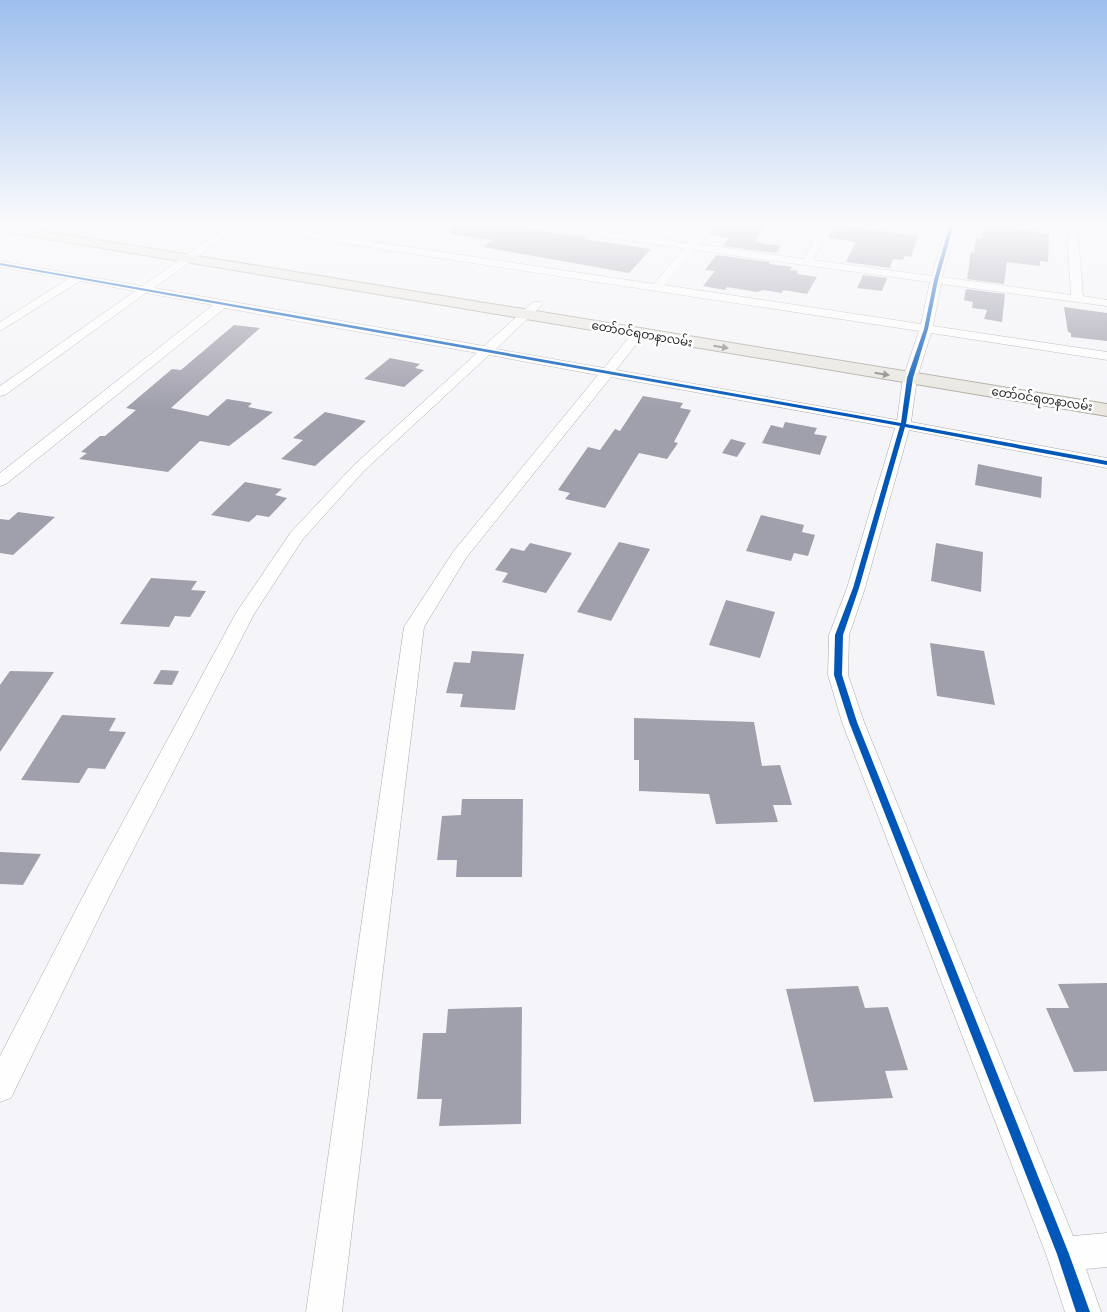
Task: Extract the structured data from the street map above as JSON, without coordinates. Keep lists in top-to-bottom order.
{
  "streets": {
    "main road": ["တော်ဝင်ရတနာလမ်း"]
  }
}
